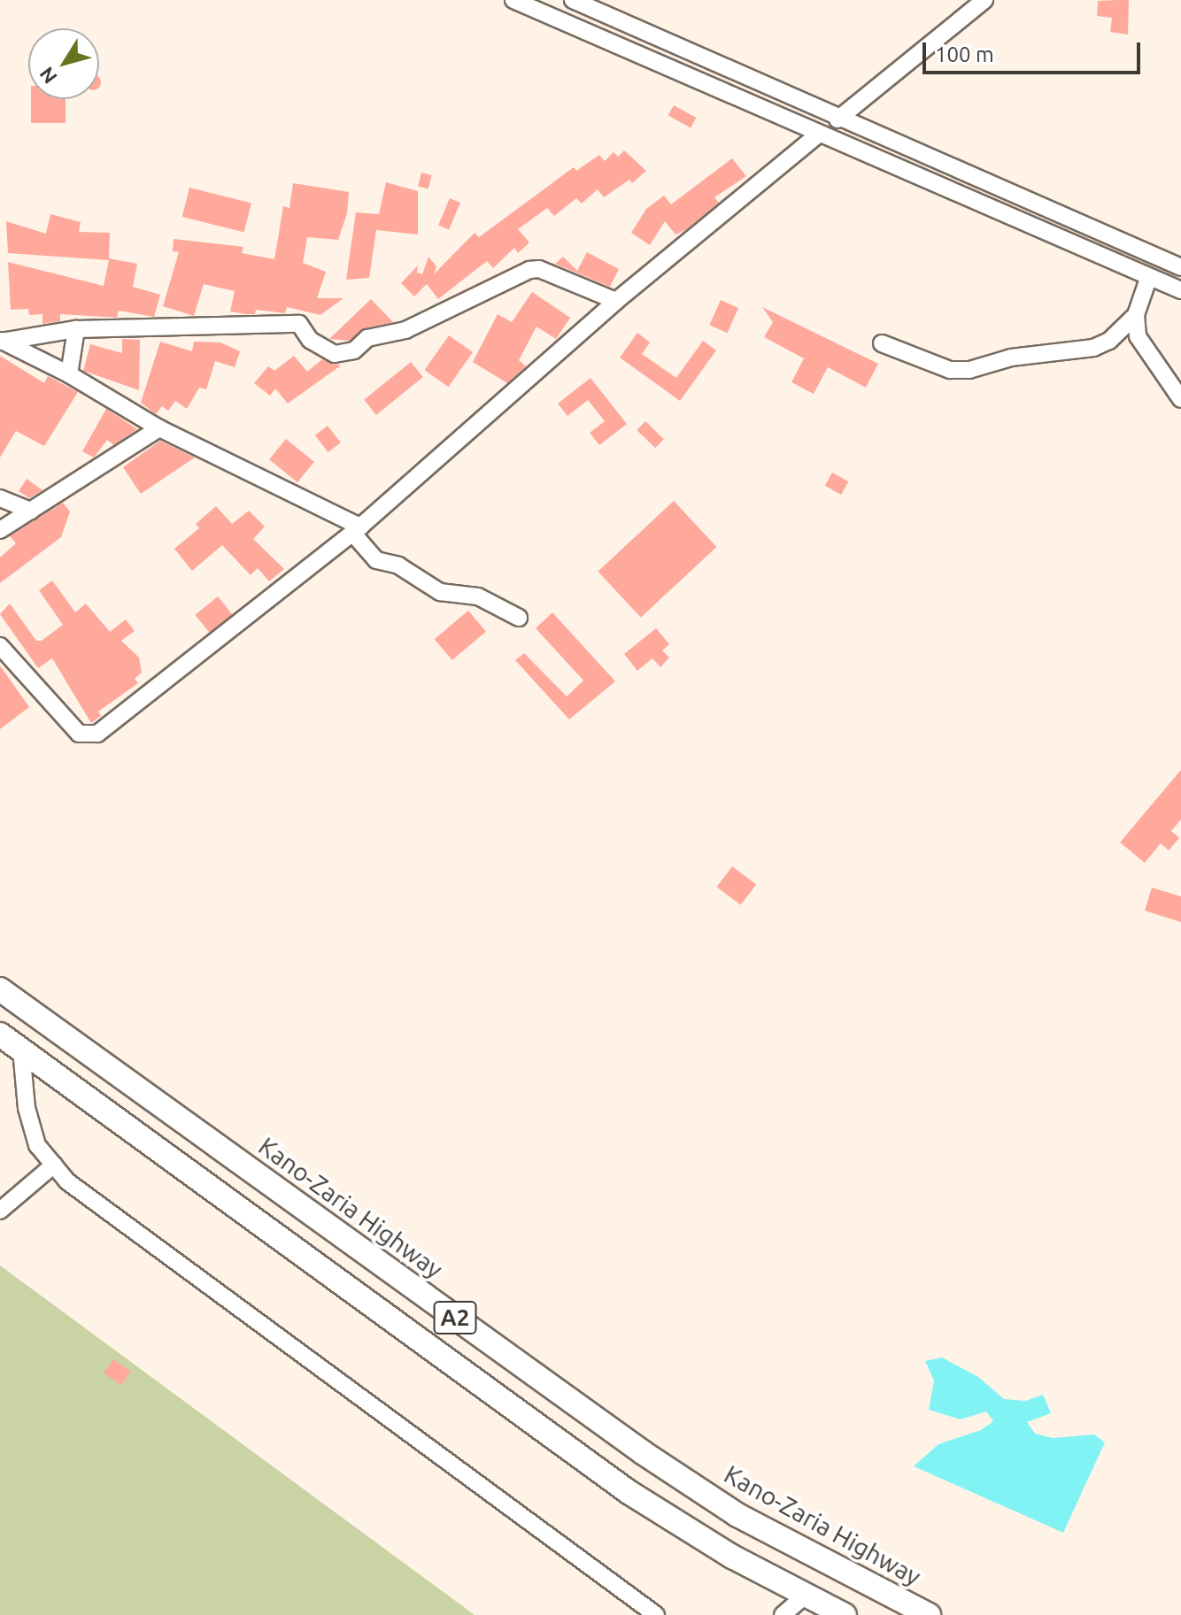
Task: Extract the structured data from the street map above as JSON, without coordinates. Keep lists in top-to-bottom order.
{
  "streets": {
    "highway": ["Kano-Zaria Highway", "A2"]
  },
  "scale_bar": "100 m",
  "north": "bottom left"
}
